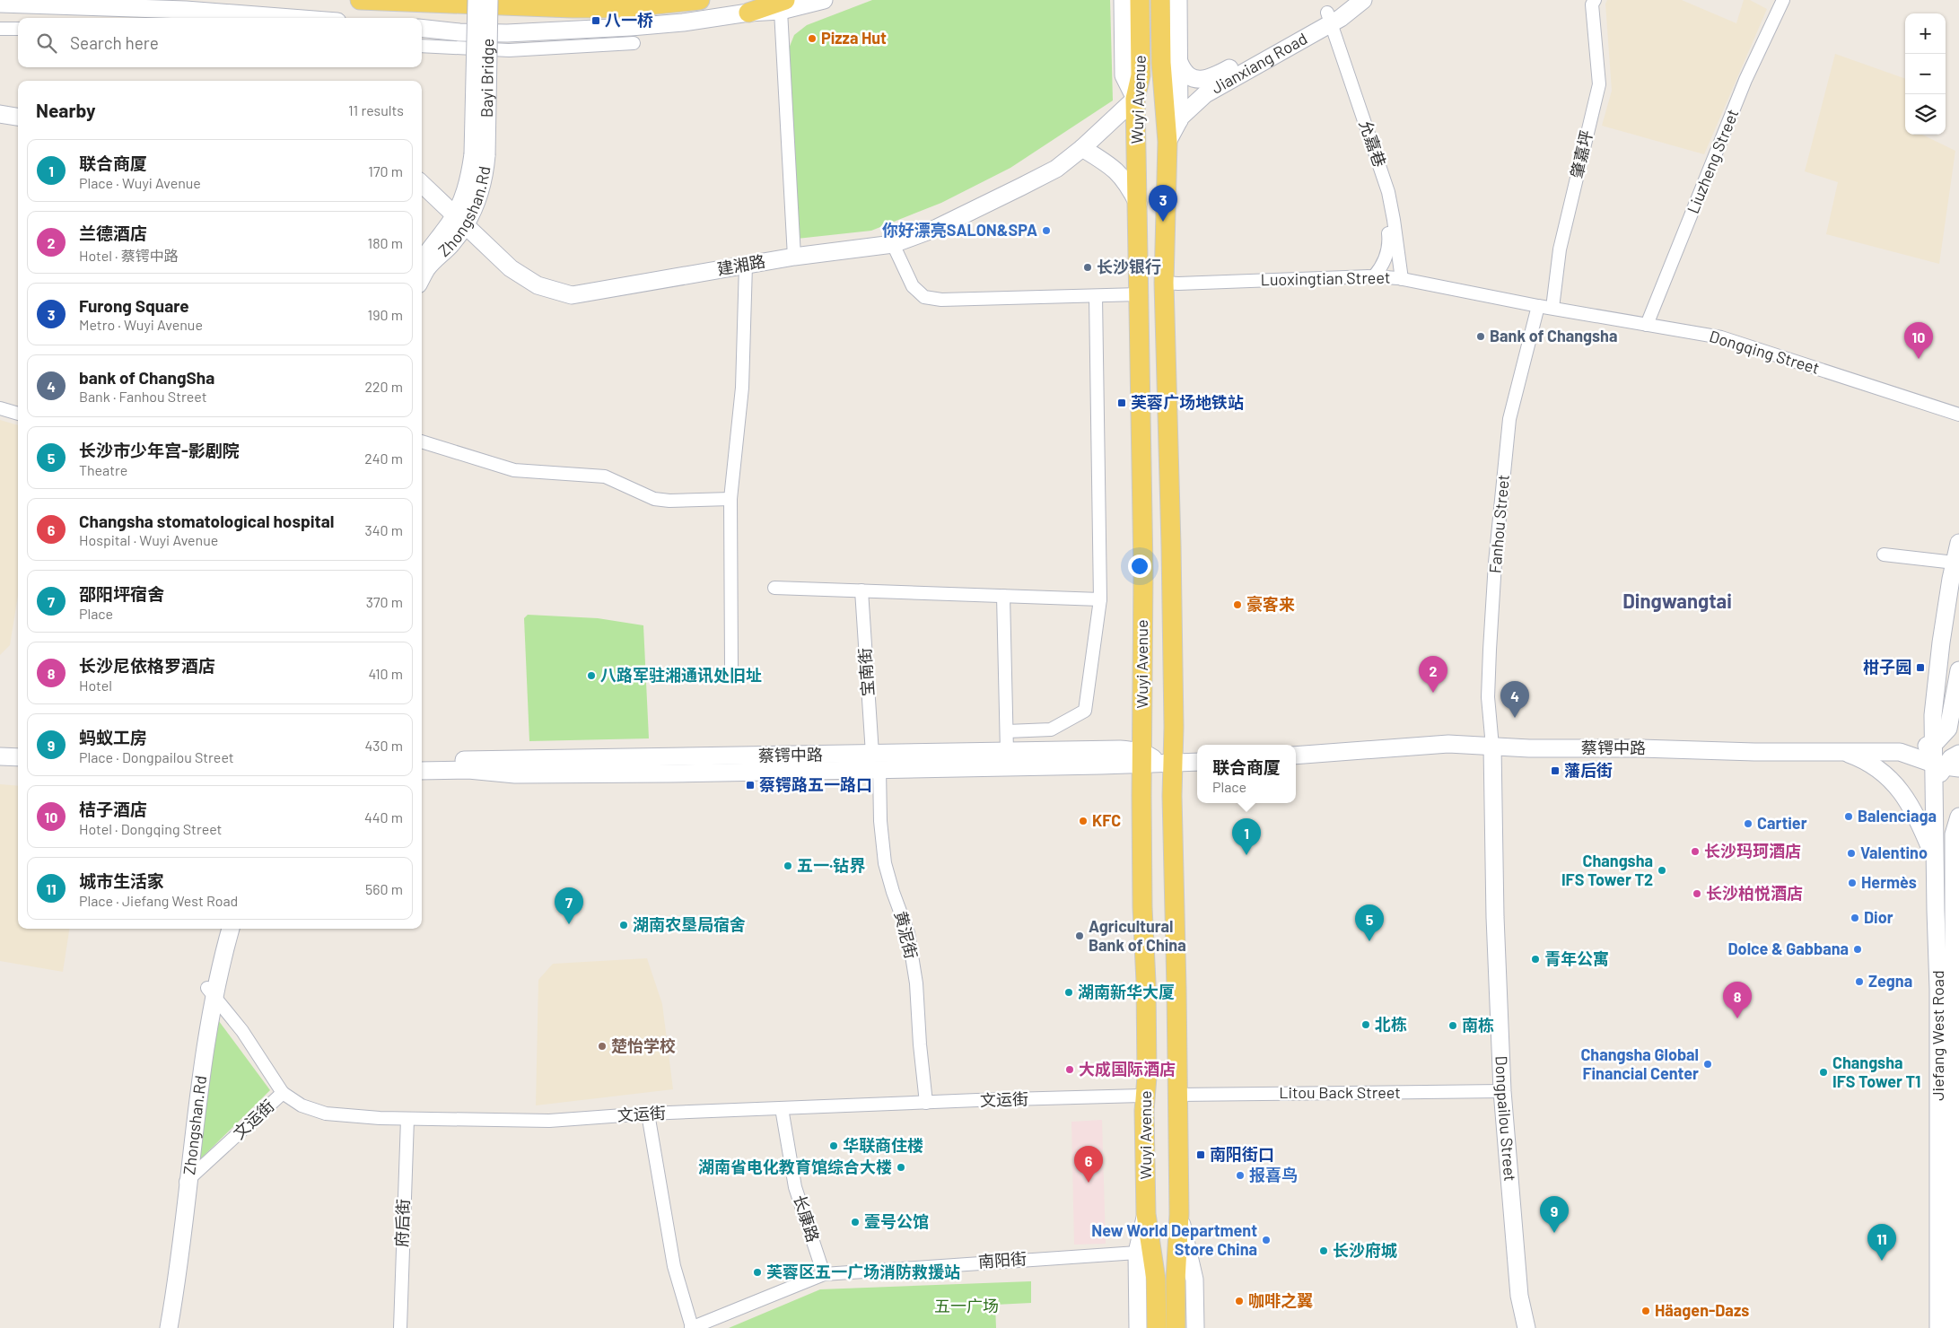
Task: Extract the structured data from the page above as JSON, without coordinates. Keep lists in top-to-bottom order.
{
  "streets": {
    "main road": [
      "Jianxiang Road",
      "Bayi Bridge",
      "Wuyi Avenue",
      "Zhongshan.Rd",
      "建湘路",
      "蔡锷中路",
      "Jiefang West Road",
      "Dongpailou Street"
    ],
    "street": [
      "允嘉巷",
      "肇嘉坪",
      "Liuzheng Street",
      "Luoxingtian Street",
      "Dongqing Street",
      "Fanhou Street",
      "宝南街",
      "黄泥街",
      "Litou Back Street",
      "文运街",
      "长康路",
      "府后街",
      "南阳街"
    ]
  },
  "crossings": [
    ["Jianxiang Road", "Wuyi Avenue"],
    ["Jianxiang Road", "允嘉巷"],
    ["Bayi Bridge", "Zhongshan.Rd"],
    ["Wuyi Avenue", "建湘路"],
    ["Wuyi Avenue", "Luoxingtian Street"],
    ["Wuyi Avenue", "蔡锷中路"],
    ["Wuyi Avenue", "Litou Back Street"],
    ["Wuyi Avenue", "文运街"],
    ["允嘉巷", "Luoxingtian Street"],
    ["肇嘉坪", "Dongqing Street"],
    ["Liuzheng Street", "Dongqing Street"],
    ["Zhongshan.Rd", "建湘路"],
    ["Zhongshan.Rd", "文运街"],
    ["Luoxingtian Street", "Dongqing Street"],
    ["Luoxingtian Street", "Fanhou Street"],
    ["Dongqing Street", "Fanhou Street"],
    ["Fanhou Street", "蔡锷中路"],
    ["Fanhou Street", "Dongpailou Street"],
    ["宝南街", "蔡锷中路"],
    ["宝南街", "黄泥街"],
    ["蔡锷中路", "黄泥街"],
    ["蔡锷中路", "Jiefang West Road"],
    ["蔡锷中路", "Dongpailou Street"],
    ["黄泥街", "文运街"],
    ["Litou Back Street", "Dongpailou Street"],
    ["文运街", "长康路"],
    ["文运街", "府后街"],
    ["长康路", "南阳街"]
  ],
  "districts": ["Dingwangtai"],
  "parks": ["五一广场"],
  "places": {
    "transit": [
      "八一桥",
      "芙蓉广场地铁站",
      "柑子园",
      "藩后街",
      "蔡锷路五一路口",
      "南阳街口"
    ],
    "other": [
      "Pizza Hut",
      "你好漂亮SALON&SPA",
      "长沙银行",
      "Bank of Changsha",
      "豪客来",
      "八路军驻湘通讯处旧址",
      "Balenciaga",
      "KFC",
      "Cartier",
      "长沙玛珂酒店",
      "Valentino",
      "五一·钻界",
      "Changsha IFS Tower T2",
      "Hermès",
      "长沙柏悦酒店",
      "Dior",
      "湖南农垦局宿舍",
      "Agricultural Bank of China",
      "Dolce & Gabbana",
      "青年公寓",
      "Zegna",
      "湖南新华大厦",
      "北栋",
      "南栋",
      "楚怡学校",
      "Changsha Global Financial Center",
      "大成国际酒店",
      "Changsha IFS Tower T1",
      "华联商住楼",
      "湖南省电化教育馆综合大楼",
      "报喜鸟",
      "壹号公馆",
      "New World Department Store China",
      "长沙府城",
      "芙蓉区五一广场消防救援站",
      "咖啡之翼",
      "Häagen-Dazs"
    ]
  },
  "page": {
    "map_buttons": ["+", "−"],
    "search": "Search here",
    "heading": ["Nearby", "11 results"],
    "list": [
      {
        "mark": "1",
        "name": "联合商厦",
        "note": "Place · Wuyi Avenue",
        "value": "170 m"
      },
      {
        "mark": "2",
        "name": "兰德酒店",
        "note": "Hotel · 蔡锷中路",
        "value": "180 m"
      },
      {
        "mark": "3",
        "name": "Furong Square",
        "note": "Metro · Wuyi Avenue",
        "value": "190 m"
      },
      {
        "mark": "4",
        "name": "bank of ChangSha",
        "note": "Bank · Fanhou Street",
        "value": "220 m"
      },
      {
        "mark": "5",
        "name": "长沙市少年宫-影剧院",
        "note": "Theatre",
        "value": "240 m"
      },
      {
        "mark": "6",
        "name": "Changsha stomatological hospital",
        "note": "Hospital · Wuyi Avenue",
        "value": "340 m"
      },
      {
        "mark": "7",
        "name": "邵阳坪宿舍",
        "note": "Place",
        "value": "370 m"
      },
      {
        "mark": "8",
        "name": "长沙尼依格罗酒店",
        "note": "Hotel",
        "value": "410 m"
      },
      {
        "mark": "9",
        "name": "蚂蚁工房",
        "note": "Place · Dongpailou Street",
        "value": "430 m"
      },
      {
        "mark": "10",
        "name": "桔子酒店",
        "note": "Hotel · Dongqing Street",
        "value": "440 m"
      },
      {
        "mark": "11",
        "name": "城市生活家",
        "note": "Place · Jiefang West Road",
        "value": "560 m"
      }
    ],
    "pins": [
      "3",
      "10",
      "2",
      "4",
      "1",
      "7",
      "5",
      "8",
      "6",
      "9",
      "11"
    ],
    "popup": ["联合商厦", "Place"]
  }
}
